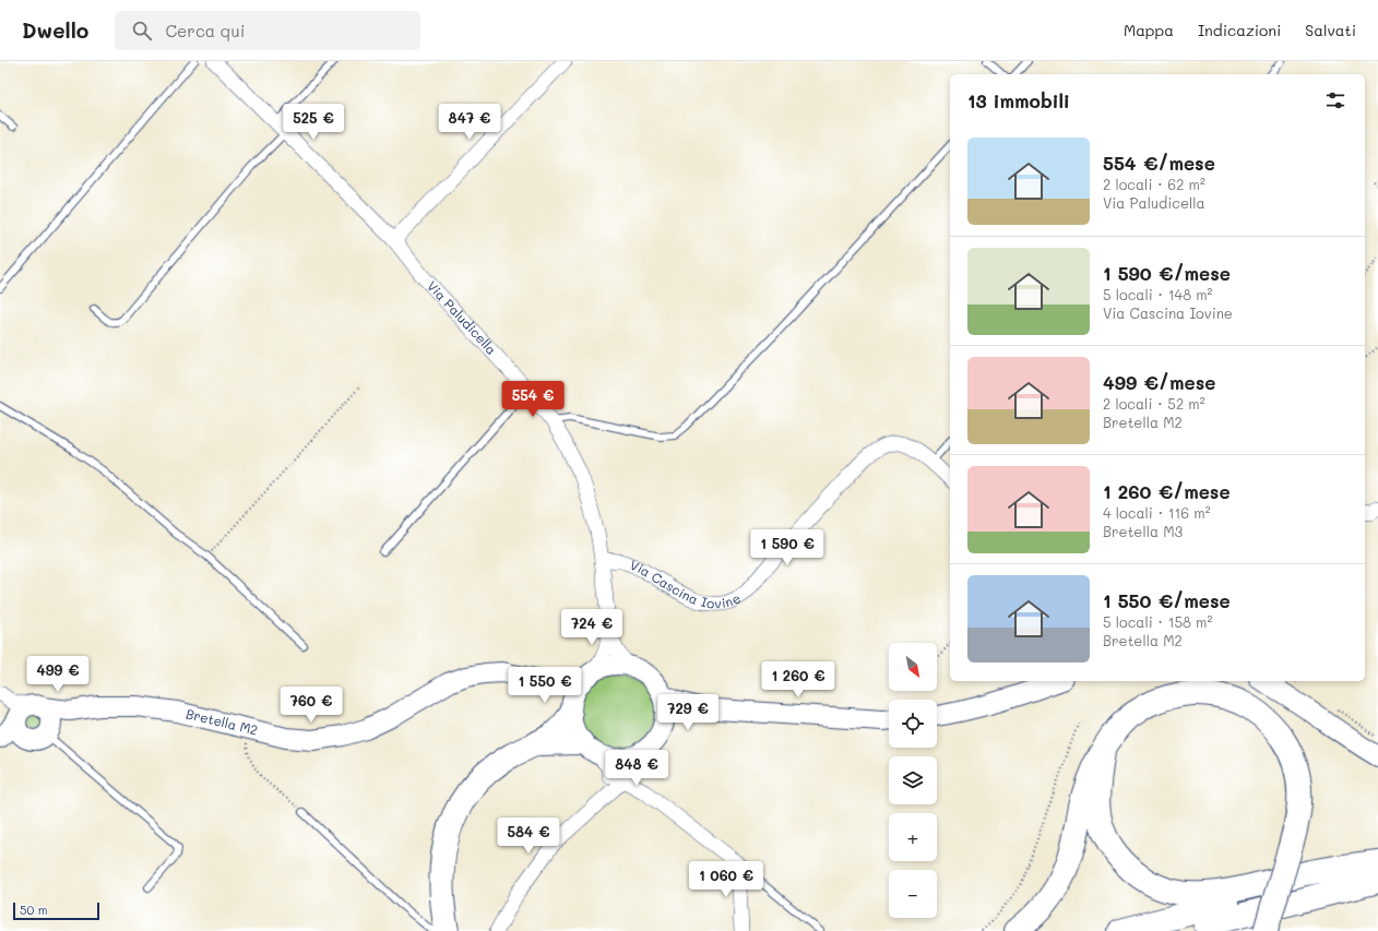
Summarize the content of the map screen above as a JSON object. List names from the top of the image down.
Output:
{
  "streets": {
    "street": ["Via Paludicella", "Via Cascina Iovine", "Bretella M2"]
  },
  "crossings": [
    ["Via Paludicella", "Via Cascina Iovine"],
    ["Via Paludicella", "Bretella M2"]
  ],
  "scale_bar": "50 m",
  "north": "bottom right",
  "page": {
    "header": "Dwello",
    "search": "Cerca qui",
    "nav": ["Mappa", "Indicazioni", "Salvati"],
    "heading": "13 immobili",
    "price": [
      "525 €",
      "847 €",
      "554 €",
      "1 590 €",
      "724 €",
      "499 €",
      "1 260 €",
      "1 550 €",
      "760 €",
      "729 €",
      "848 €",
      "584 €",
      "1 060 €"
    ],
    "list": [
      {
        "name": "554 €/mese",
        "note": "2 locali · 62 m² · Via Paludicella"
      },
      {
        "name": "1 590 €/mese",
        "note": "5 locali · 148 m² · Via Cascina Iovine"
      },
      {
        "name": "499 €/mese",
        "note": "2 locali · 52 m² · Bretella M2"
      },
      {
        "name": "1 260 €/mese",
        "note": "4 locali · 116 m² · Bretella M3"
      },
      {
        "name": "1 550 €/mese",
        "note": "5 locali · 158 m² · Bretella M2"
      }
    ],
    "map_buttons": ["+", "−"],
    "scale": "50 m"
  }
}
